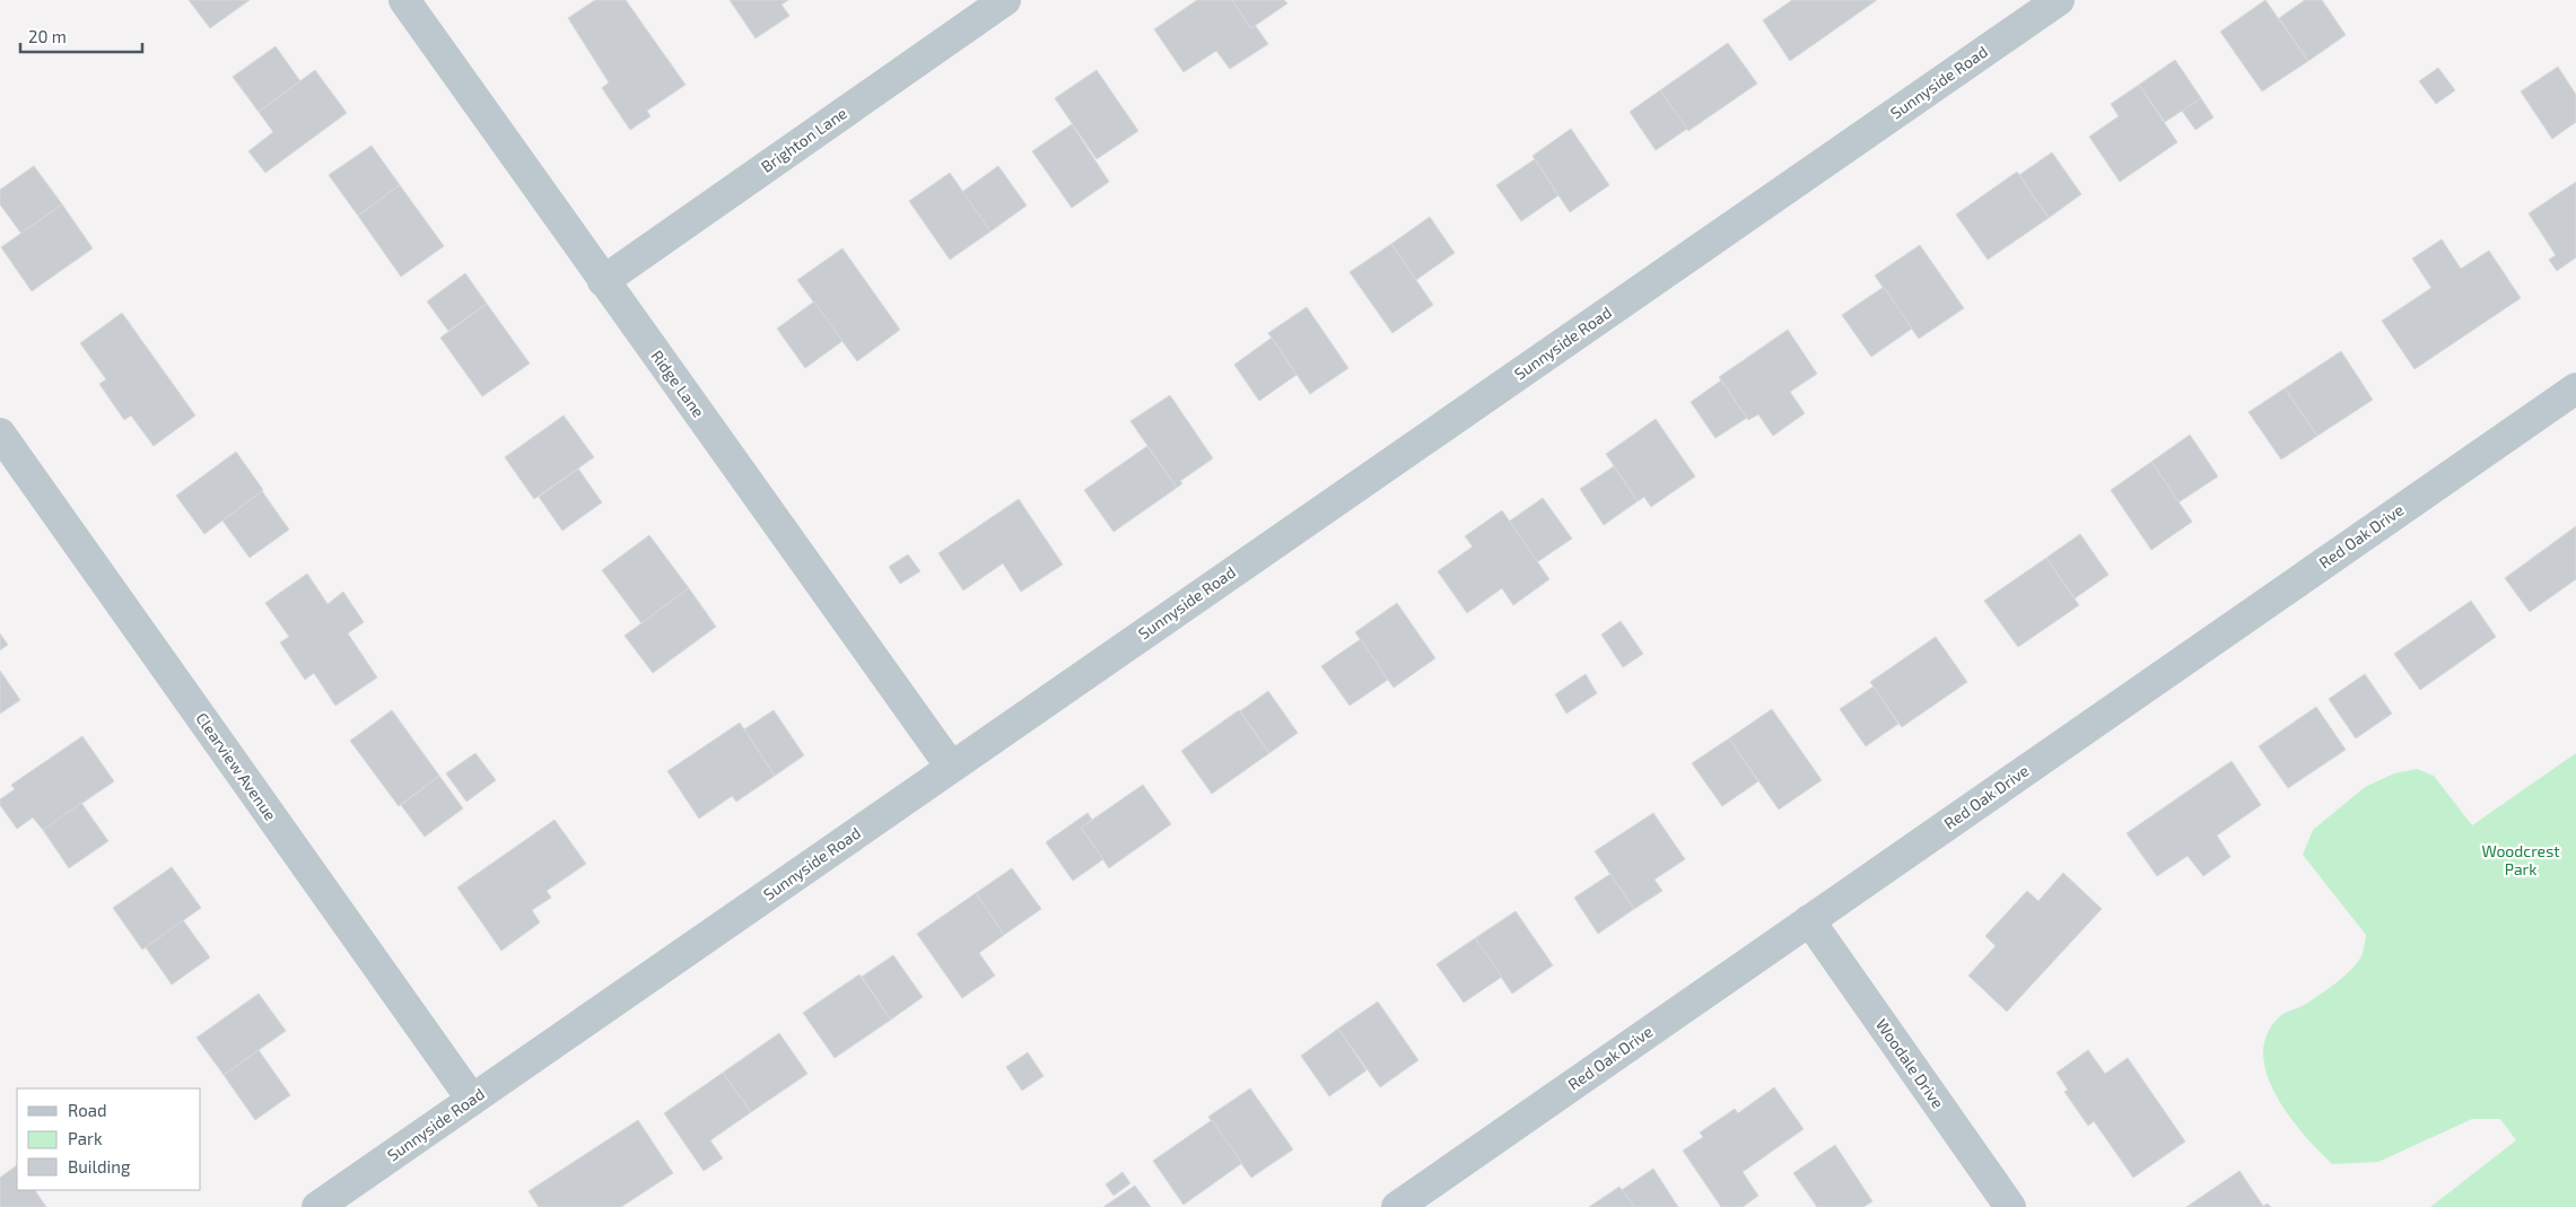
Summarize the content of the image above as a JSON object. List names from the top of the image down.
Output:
{
  "streets": {
    "street": [
      "Sunnyside Road",
      "Brighton Lane",
      "Ridge Lane",
      "Red Oak Drive",
      "Clearview Avenue",
      "Woodale Drive"
    ]
  },
  "crossings": [
    ["Sunnyside Road", "Ridge Lane"],
    ["Sunnyside Road", "Clearview Avenue"],
    ["Brighton Lane", "Ridge Lane"],
    ["Red Oak Drive", "Woodale Drive"]
  ],
  "parks": ["Woodcrest Park"],
  "legend": ["Road", "Park", "Building"],
  "scale_bar": "20 m"
}
